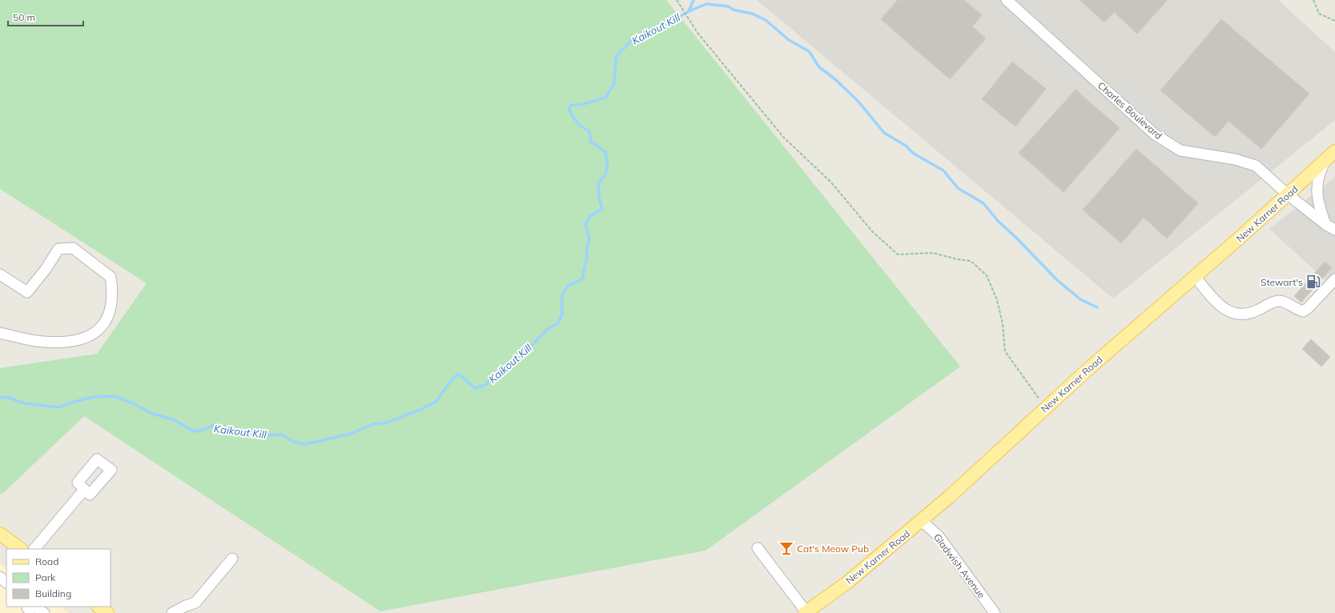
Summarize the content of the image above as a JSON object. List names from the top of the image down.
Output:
{
  "streets": {
    "main road": ["New Karner Road"],
    "street": ["Charles Boulevard", "Gladwish Avenue"]
  },
  "crossings": [
    ["Charles Boulevard", "New Karner Road"],
    ["New Karner Road", "Gladwish Avenue"]
  ],
  "water": ["Kaikout Kill"],
  "places": {
    "fuel station": ["Stewart's"],
    "bar": ["Cat's Meow Pub"]
  },
  "legend": ["Road", "Park", "Building"],
  "scale_bar": "50 m"
}
